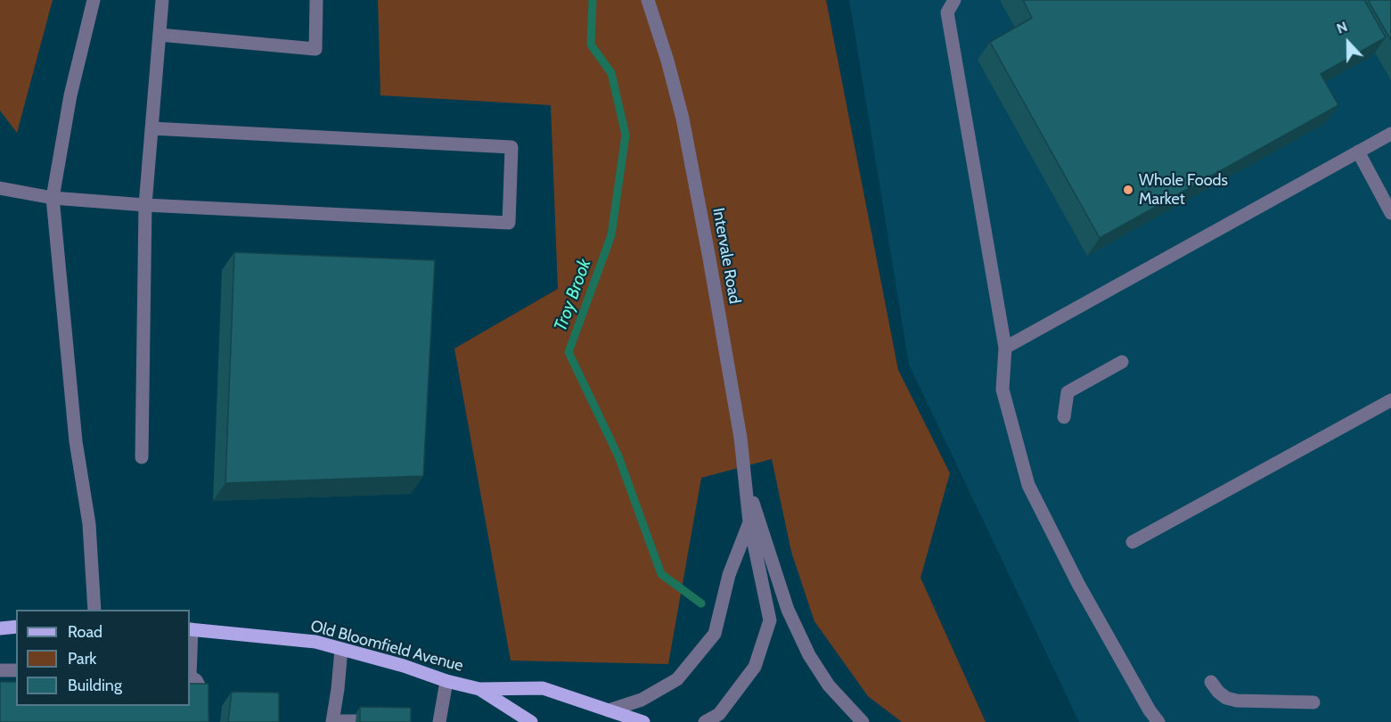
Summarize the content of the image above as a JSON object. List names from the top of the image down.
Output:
{
  "streets": {
    "main road": ["Old Bloomfield Avenue"],
    "street": ["Intervale Road"]
  },
  "crossings": [
    ["Intervale Road", "Old Bloomfield Avenue"]
  ],
  "water": ["Troy Brook"],
  "places": ["Whole Foods Market"],
  "legend": ["Road", "Park", "Building"],
  "north": "top"
}
